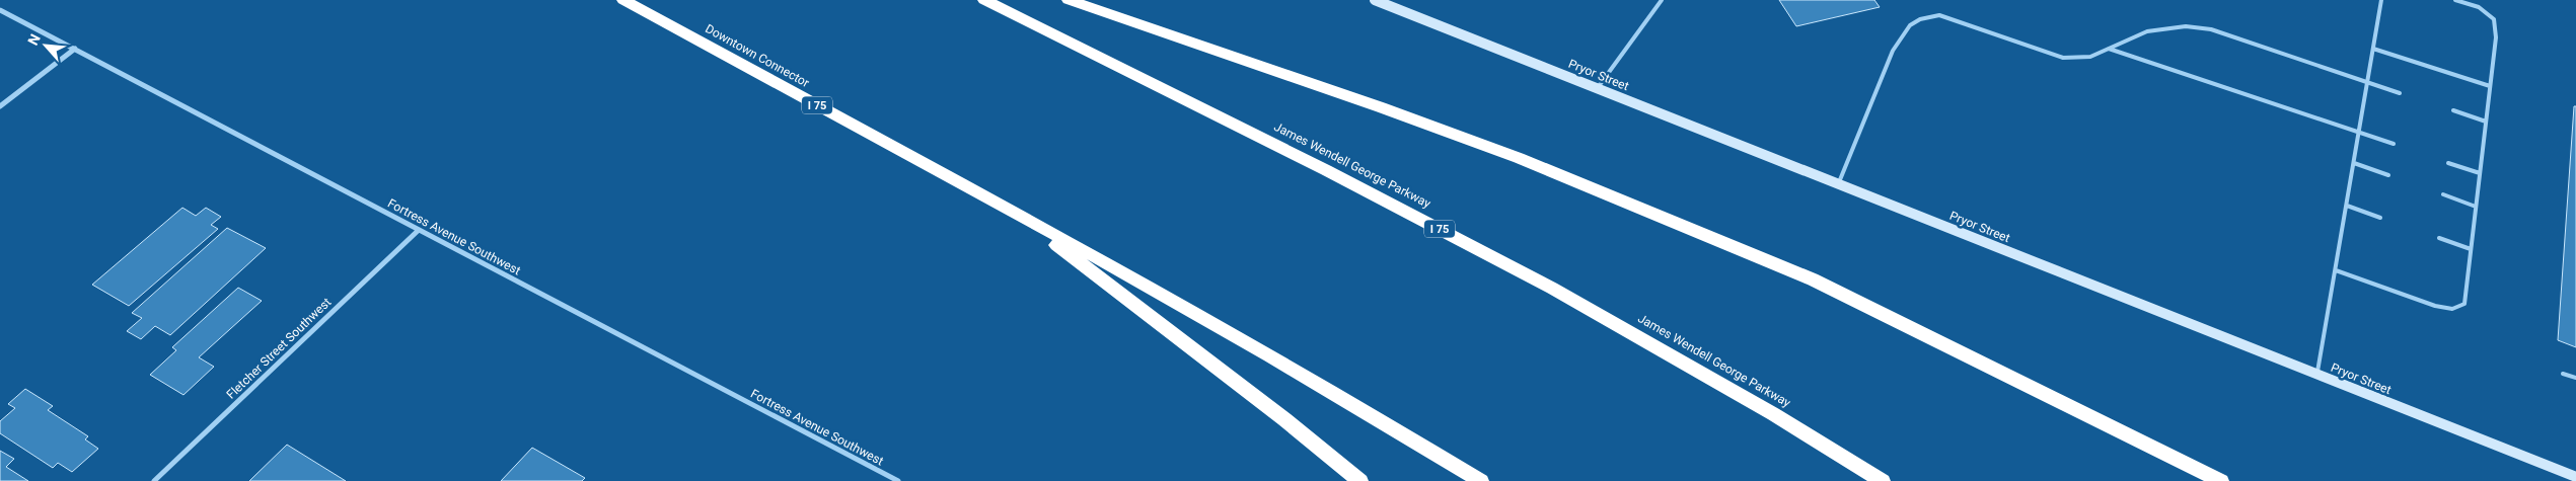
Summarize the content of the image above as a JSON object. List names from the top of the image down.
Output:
{
  "streets": {
    "highway": ["Downtown Connector", "I 75", "James Wendell George Parkway"],
    "main road": ["Pryor Street"],
    "street": ["Fortress Avenue Southwest", "Fletcher Street Southwest"]
  },
  "crossings": [
    ["Downtown Connector", "I 75"],
    ["Fortress Avenue Southwest", "Fletcher Street Southwest"]
  ],
  "north": "top left"
}
